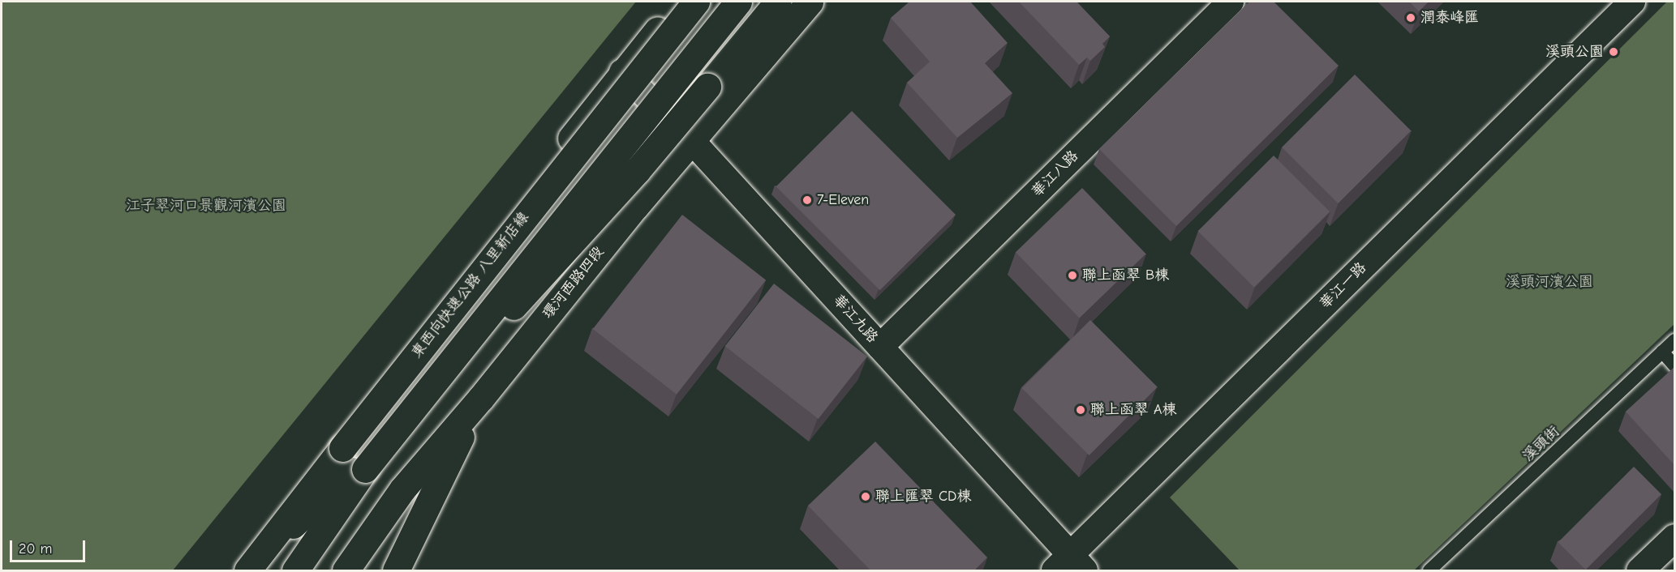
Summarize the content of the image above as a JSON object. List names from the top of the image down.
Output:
{
  "streets": {
    "main road": ["環河西路四段", "東西向快速公路 八里新店線"],
    "street": ["華江八路", "華江一路", "華江九路"],
    "lane": ["溪頭街"]
  },
  "crossings": [
    ["華江八路", "華江九路"],
    ["環河西路四段", "華江九路"],
    ["華江一路", "華江九路"]
  ],
  "parks": ["江子翠河口景觀河濱公園", "溪頭河濱公園"],
  "places": [
    "潤泰峰匯",
    "溪頭公園",
    "7-Eleven",
    "聯上函翠 B棟",
    "聯上函翠 A棟",
    "聯上匯翠 CD棟"
  ],
  "scale_bar": "20 m"
}
